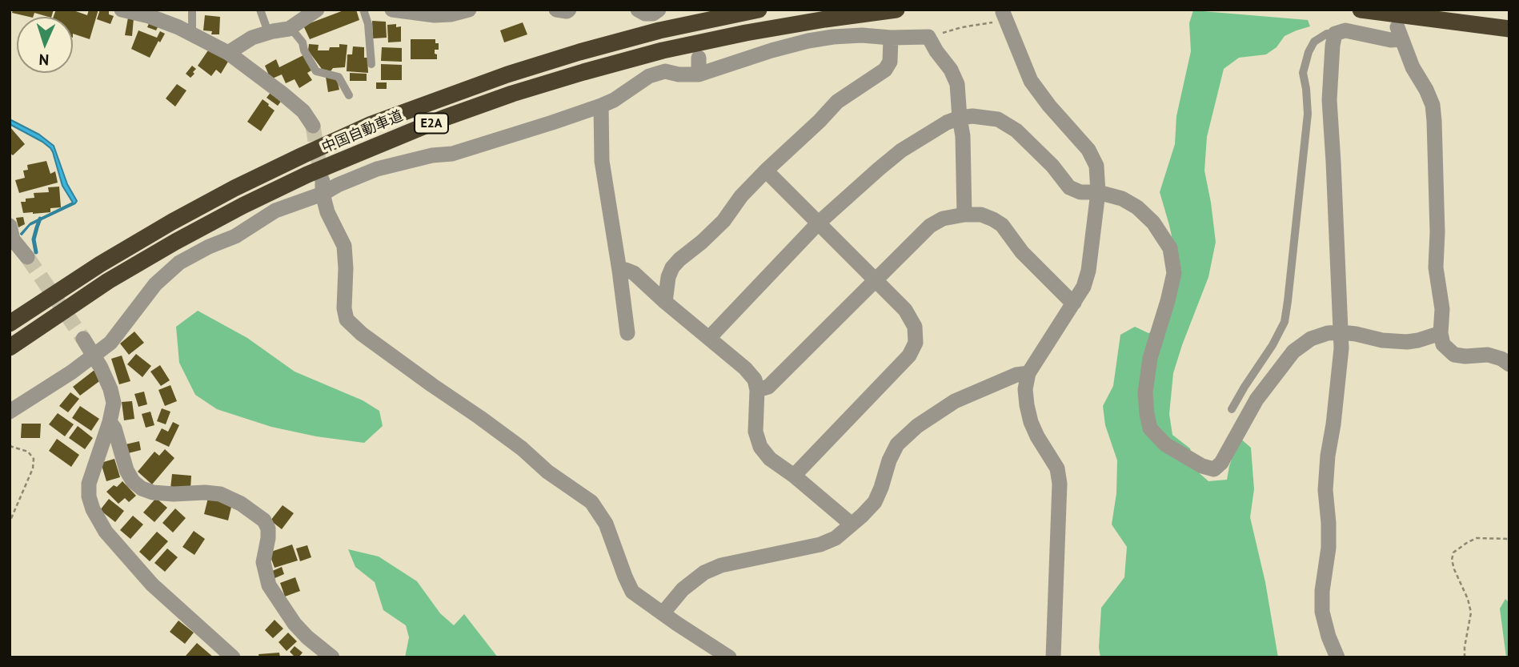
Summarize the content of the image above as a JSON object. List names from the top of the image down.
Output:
{
  "streets": {
    "highway": ["E2A", "中国自動車道"]
  },
  "north": "bottom"
}
